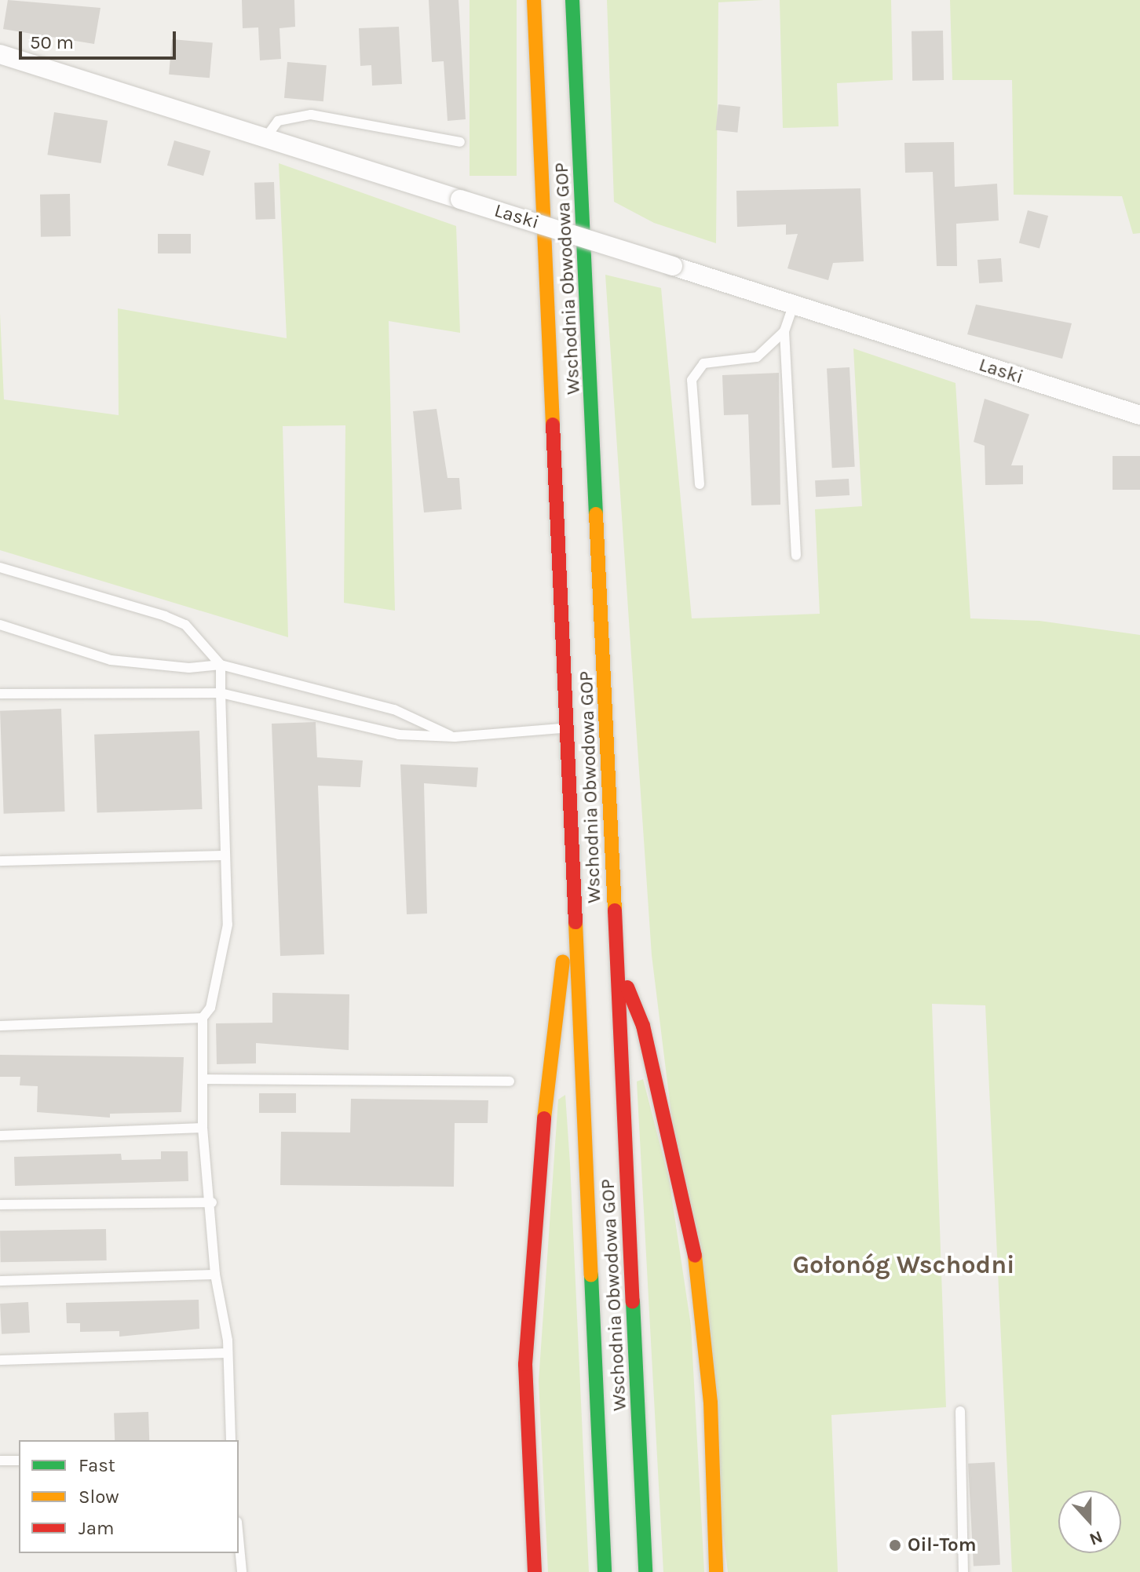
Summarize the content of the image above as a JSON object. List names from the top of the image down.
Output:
{
  "streets": {
    "highway": ["Wschodnia Obwodowa GOP"],
    "street": ["Laski"]
  },
  "districts": ["Gołonóg Wschodni"],
  "places": ["Oil-Tom"],
  "legend": ["Fast", "Slow", "Jam"],
  "scale_bar": "50 m",
  "north": "bottom"
}
